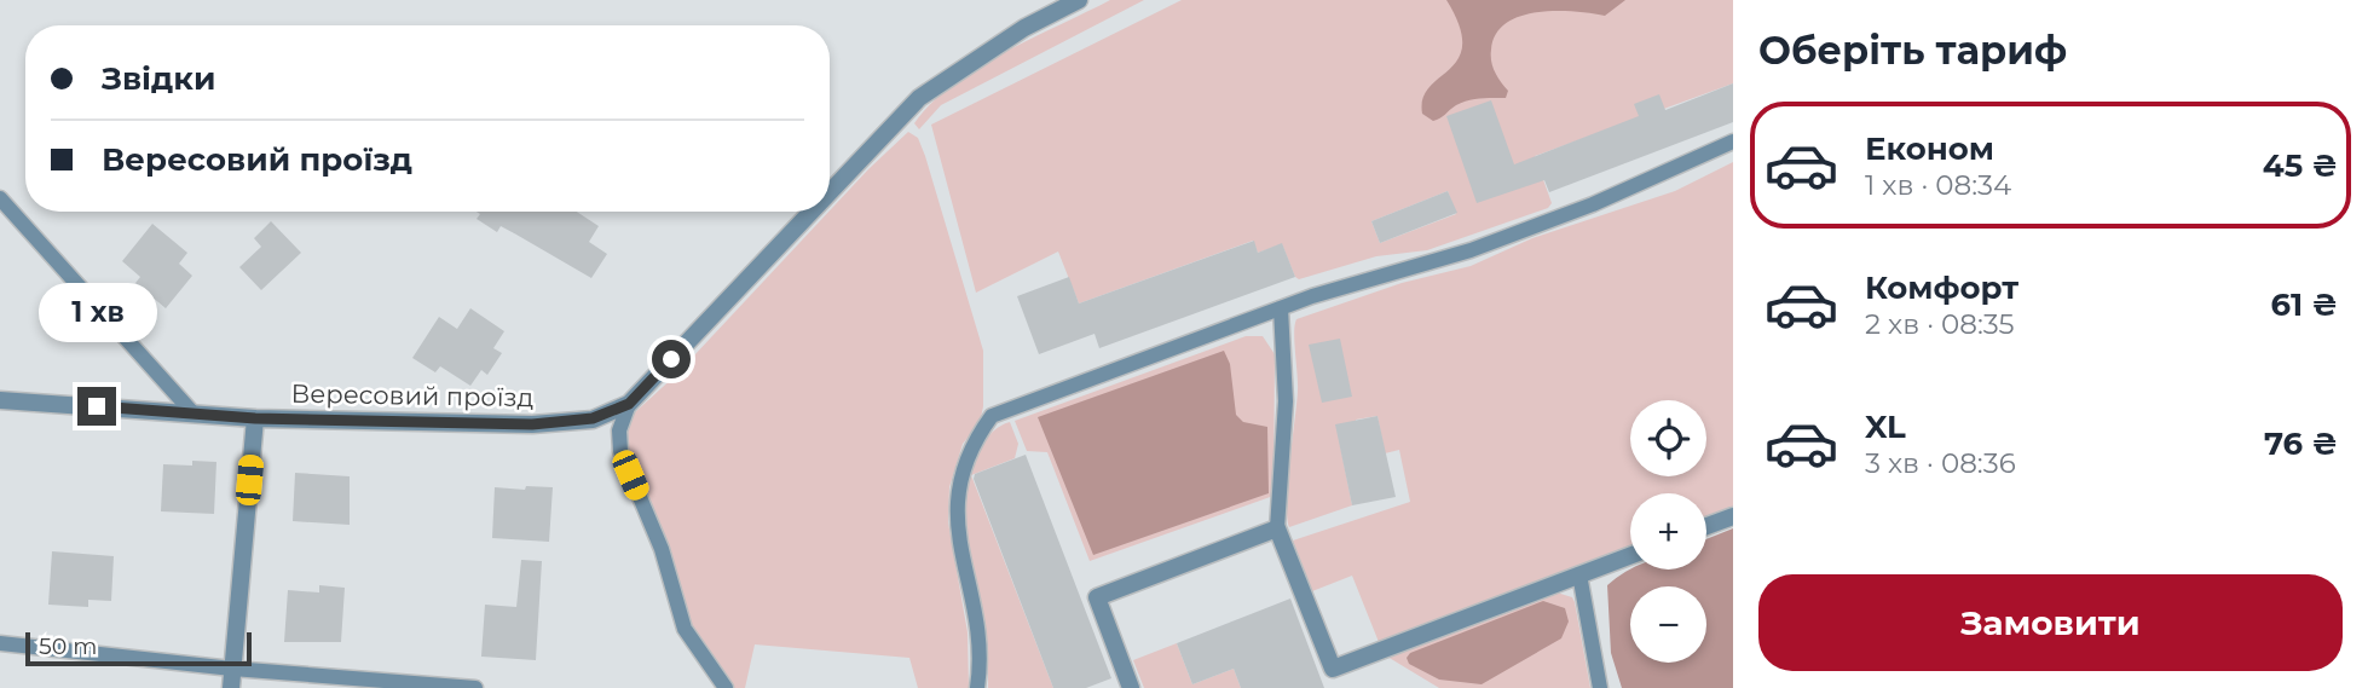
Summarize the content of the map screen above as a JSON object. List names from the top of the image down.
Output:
{
  "streets": {
    "street": ["Вересовий проїзд"]
  },
  "scale_bar": "50 m",
  "page": {
    "heading": "Оберіть тариф",
    "banner": ["Звідки", "Вересовий проїзд"],
    "list": [
      {
        "name": "Економ",
        "note": "1 хв · 08:34",
        "value": "45 ₴"
      },
      {
        "name": "Комфорт",
        "note": "2 хв · 08:35",
        "value": "61 ₴"
      },
      {
        "name": "XL",
        "note": "3 хв · 08:36",
        "value": "76 ₴"
      }
    ],
    "bubble": "1 хв",
    "map_buttons": ["+", "−"],
    "buttons": "Замовити",
    "scale": "50 m"
  }
}
